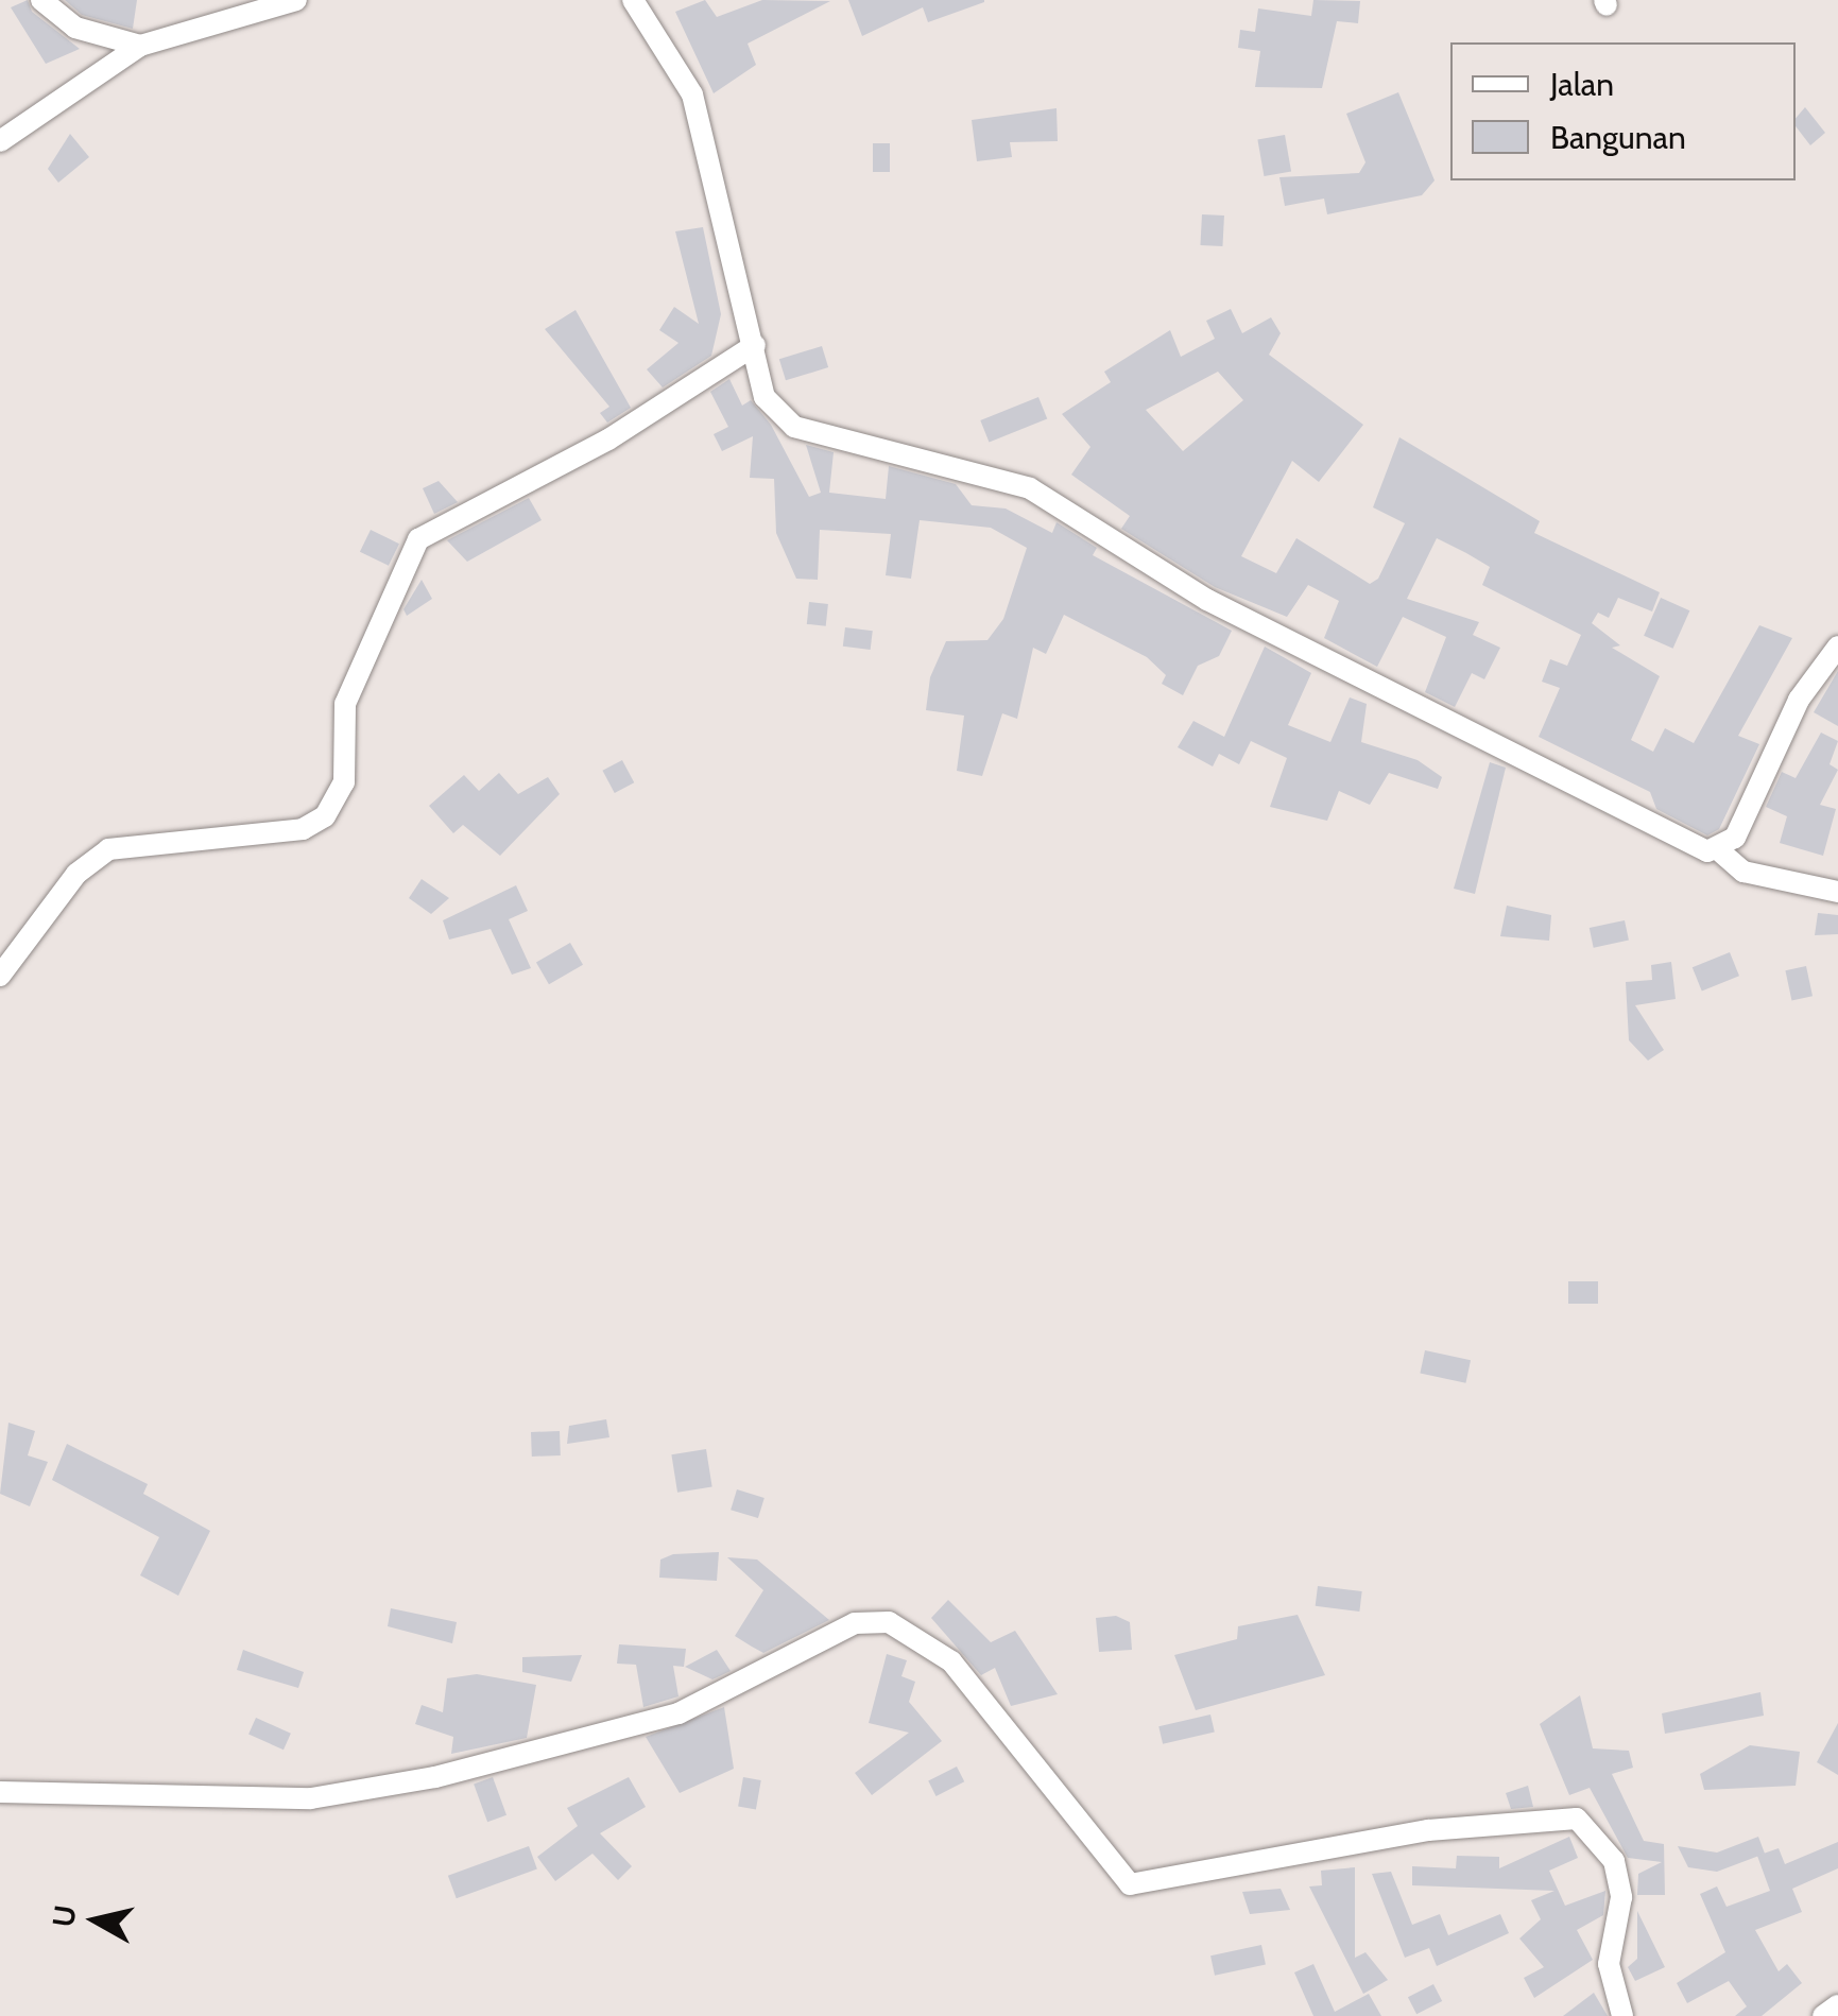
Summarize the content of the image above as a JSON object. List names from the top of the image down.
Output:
{
  "legend": ["Jalan", "Bangunan"],
  "north": "left"
}
